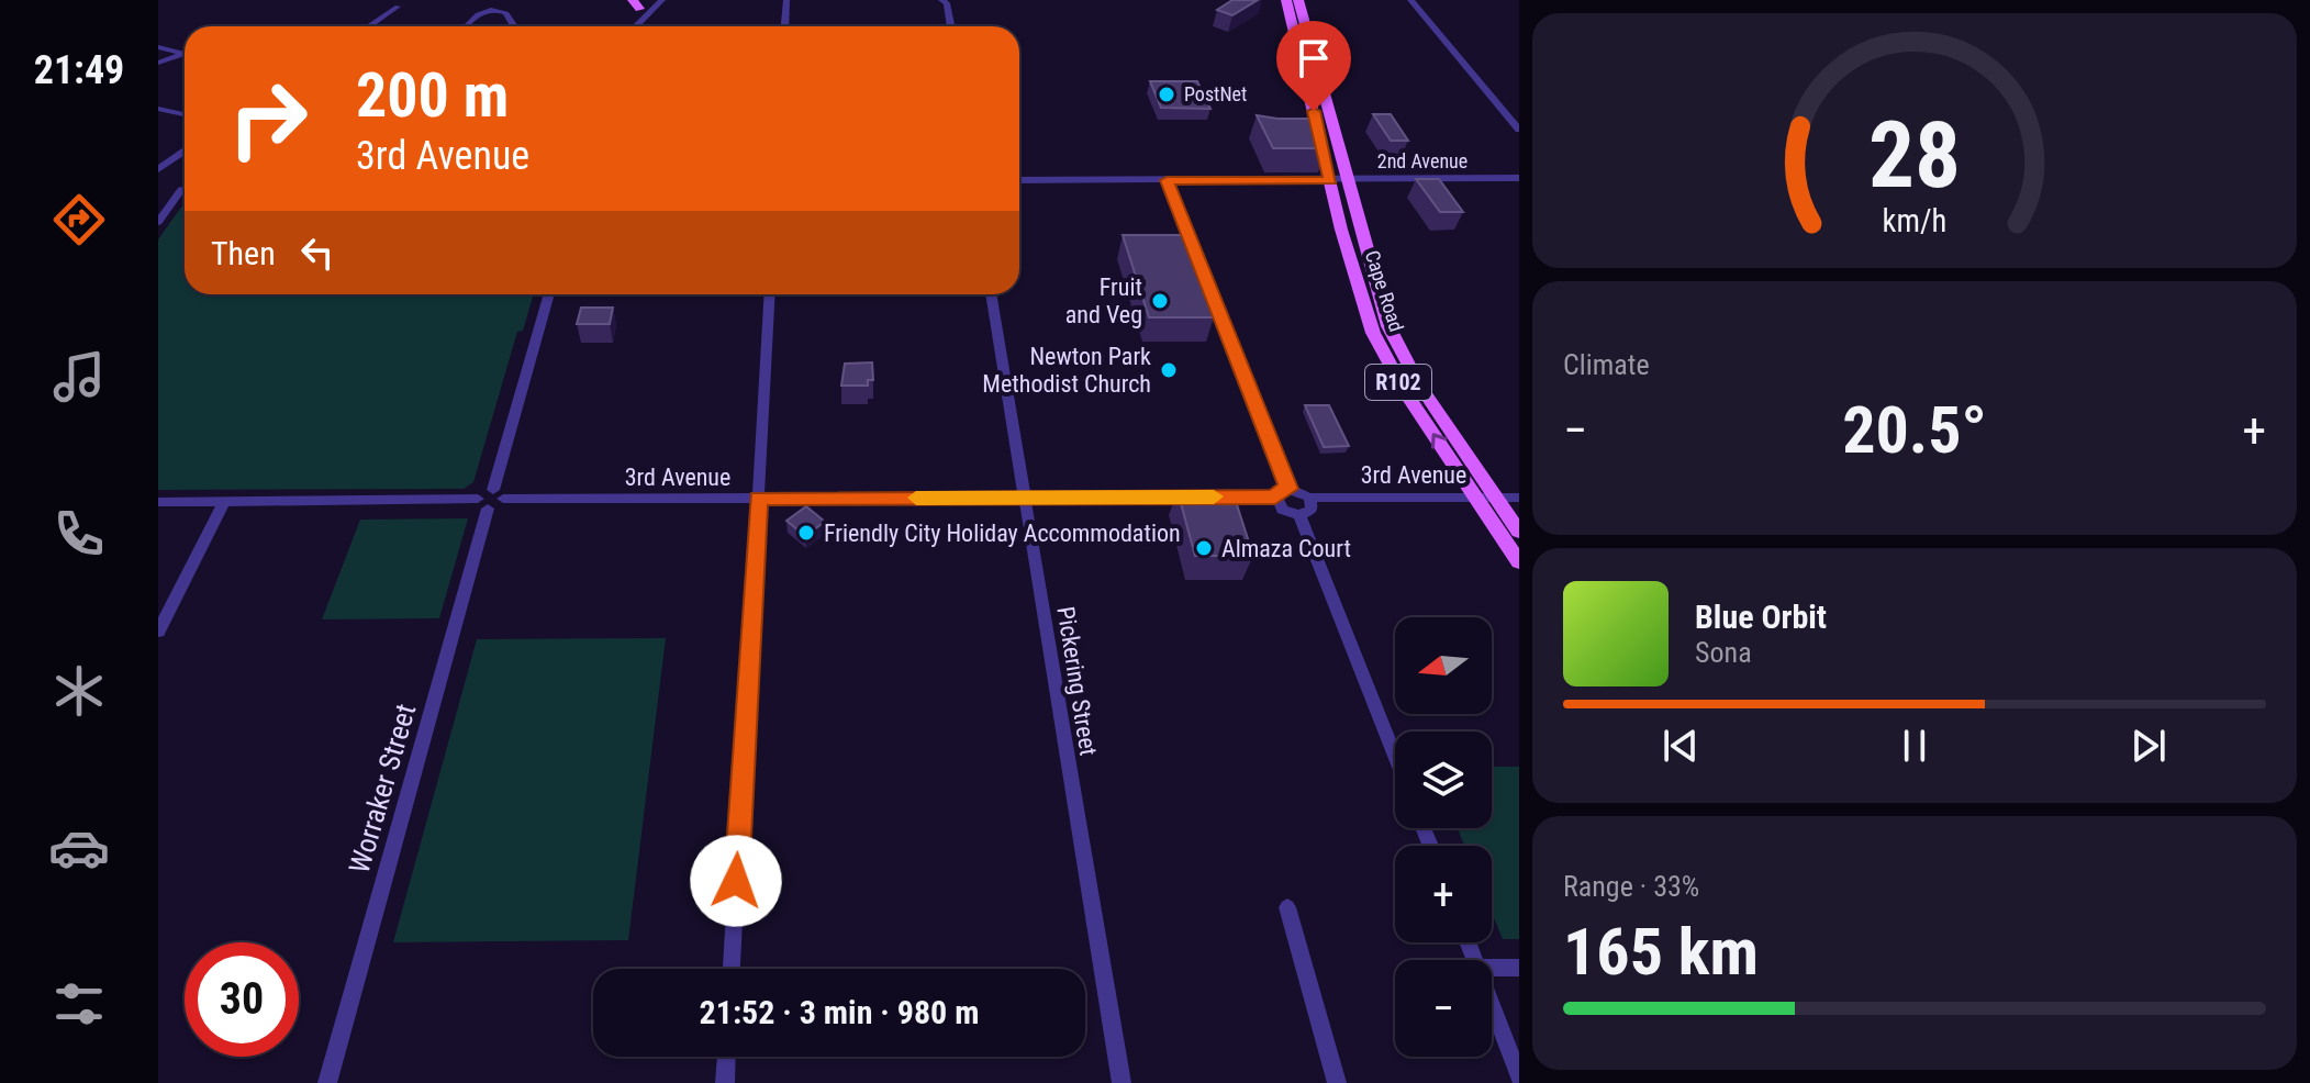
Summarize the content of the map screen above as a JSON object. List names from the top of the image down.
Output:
{
  "streets": {
    "main road": ["Cape Road", "R102"],
    "street": [
      "2nd Avenue",
      "3rd Avenue",
      "Pickering Street",
      "Worraker Street"
    ]
  },
  "crossings": [
    ["2nd Avenue", "Cape Road"],
    ["Cape Road", "3rd Avenue"],
    ["3rd Avenue", "Pickering Street"]
  ],
  "places": [
    "PostNet",
    "Fruit and Veg",
    "Newton Park Methodist Church",
    "Friendly City Holiday Accommodation",
    "Almaza Court"
  ],
  "north": "left",
  "page": {
    "tabs": "21:49",
    "turn": ["200 m", "3rd Avenue"],
    "then": "Then",
    "tile": [
      "Climate",
      ["Range · 33%", "165 km"]
    ],
    "heat": ["−", "20.5°", "+"],
    "song": ["Blue Orbit", "Sona"],
    "map_buttons": ["+", "−"],
    "limit": "30",
    "trip": "21:52 · 3 min · 980 m",
    "gauge": ["28", "km/h"]
  }
}
